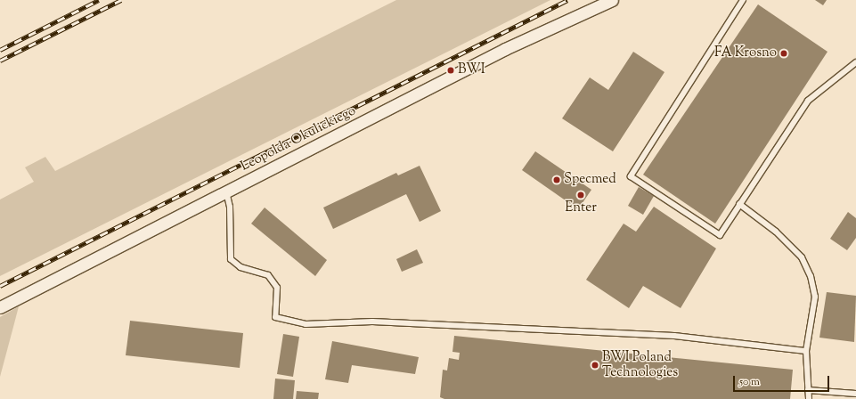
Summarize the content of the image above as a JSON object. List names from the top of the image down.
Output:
{
  "streets": {
    "street": ["Leopolda Okulickiego"]
  },
  "places": [
    "FA Krosno",
    "BWI",
    "Specmed",
    "Enter",
    "BWI Poland Technologies"
  ],
  "scale_bar": "50 m"
}
